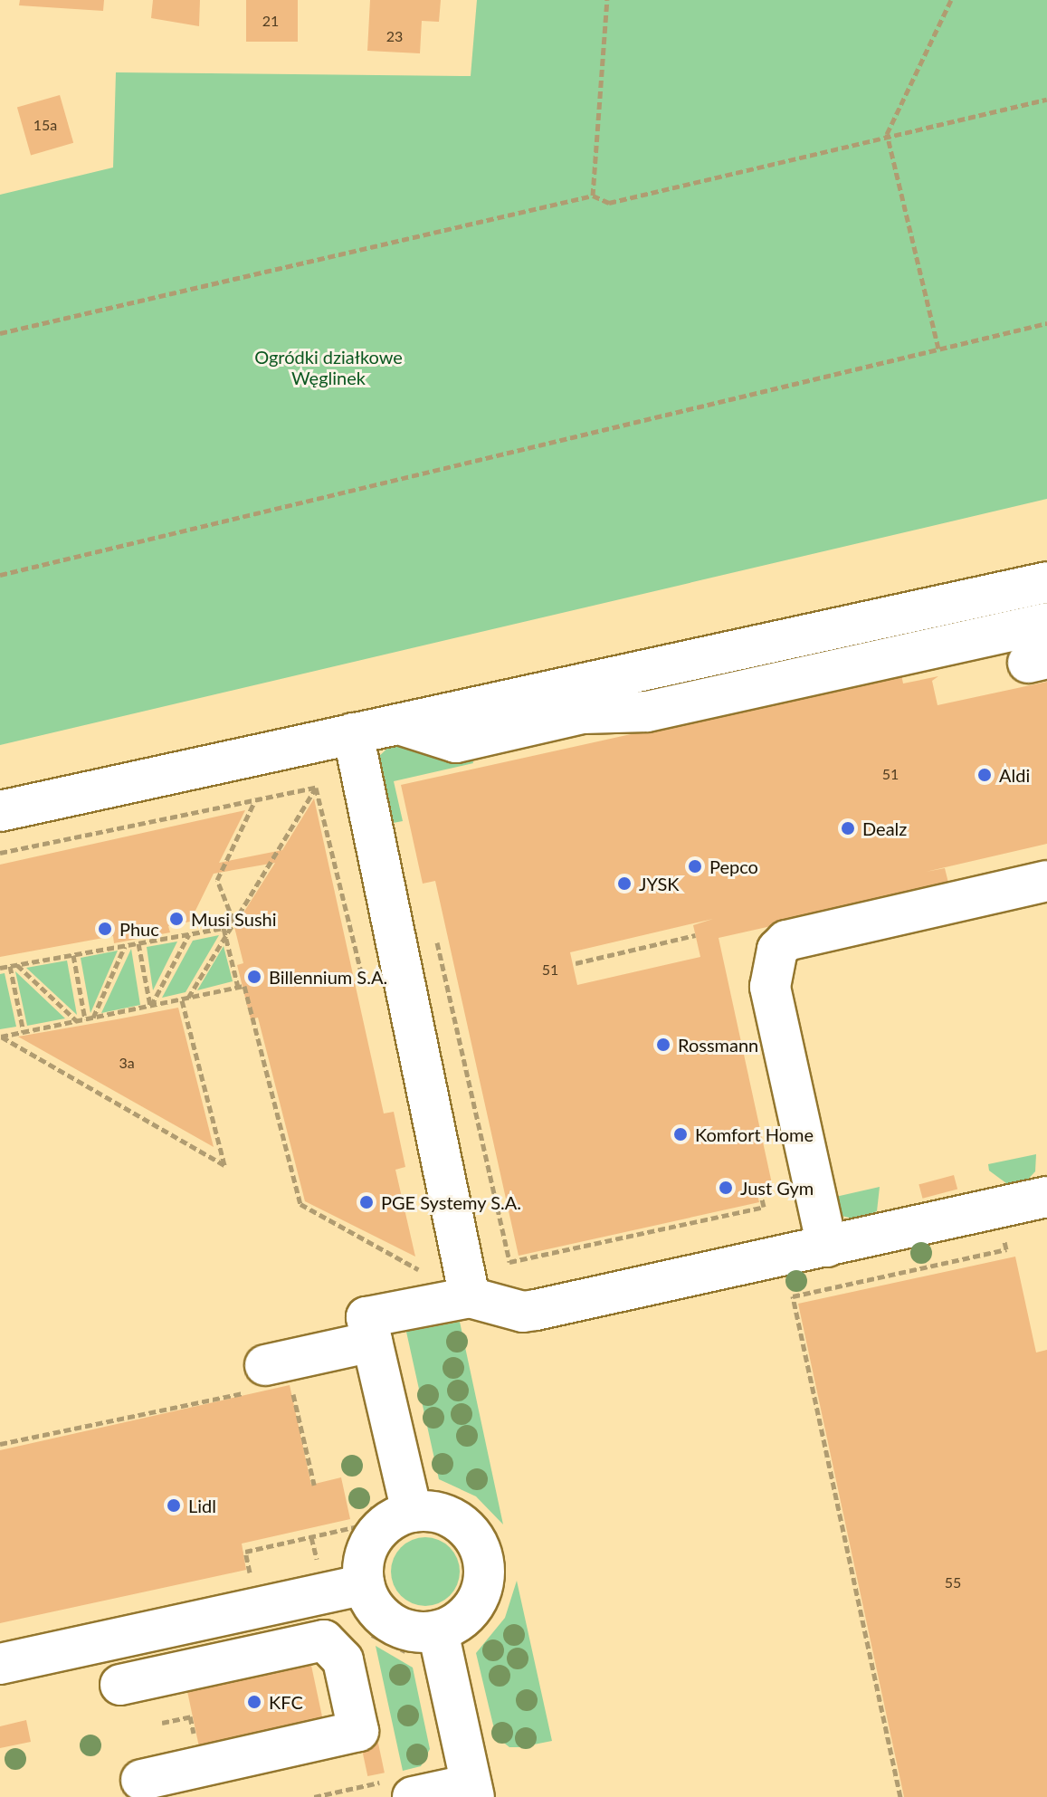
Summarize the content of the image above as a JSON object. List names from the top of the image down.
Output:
{
  "parks": ["Ogródki działkowe Węglinek"],
  "places": [
    "Aldi",
    "Dealz",
    "Pepco",
    "JYSK",
    "Musi Sushi",
    "Phuc",
    "Billennium S.A.",
    "Rossmann",
    "Komfort Home",
    "Just Gym",
    "PGE Systemy S.A.",
    "Lidl",
    "KFC"
  ],
  "house_numbers": [
    "21",
    "23",
    "15a",
    "51",
    "51",
    "3a",
    "55"
  ]
}
